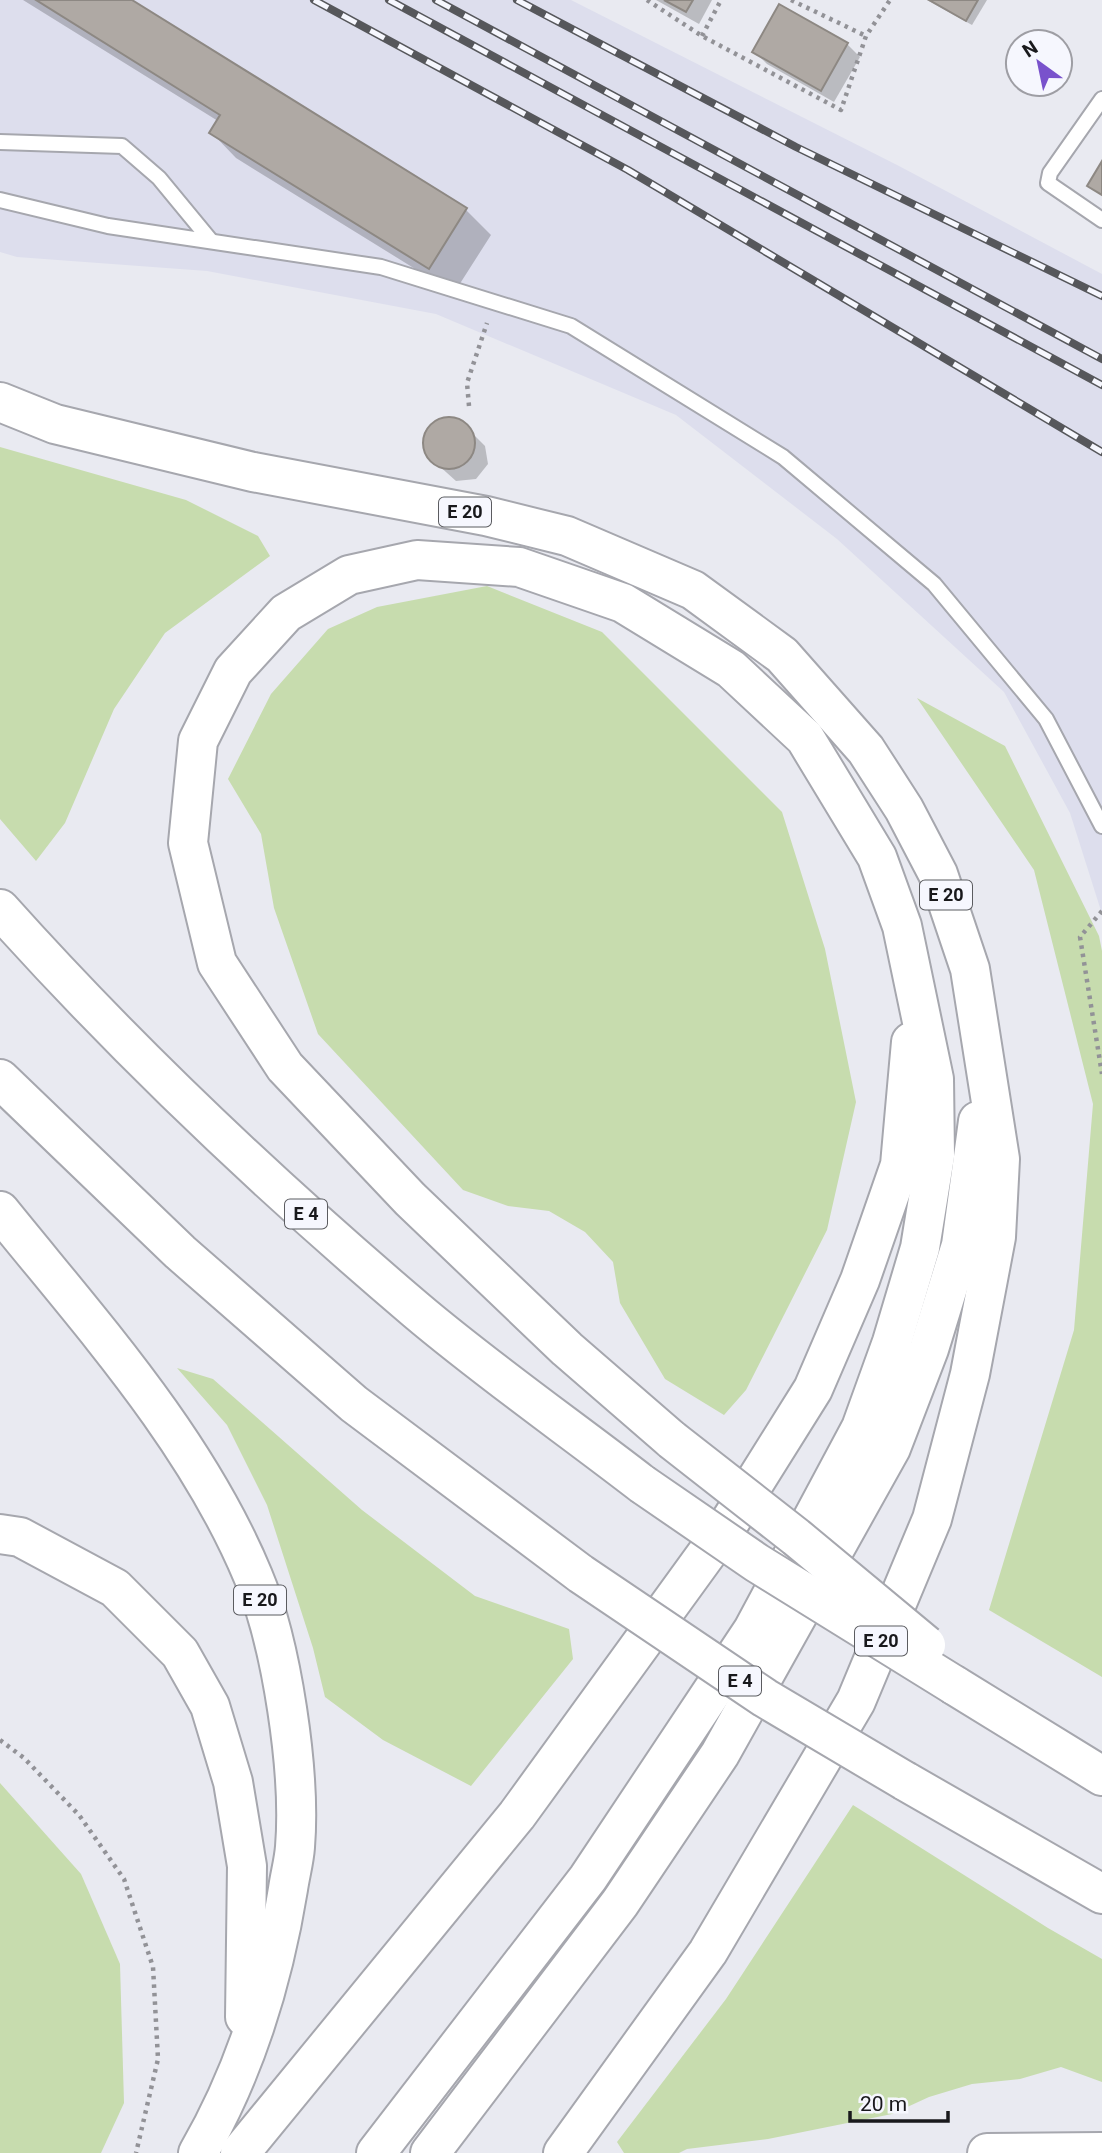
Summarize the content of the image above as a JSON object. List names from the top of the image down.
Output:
{
  "streets": {
    "highway": ["E 20", "E 4"]
  },
  "scale_bar": "20 m",
  "north": "top left"
}
